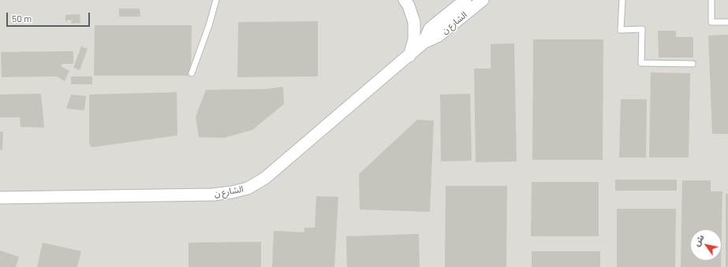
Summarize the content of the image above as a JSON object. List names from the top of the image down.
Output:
{
  "streets": {
    "street": ["الشارع ن"]
  },
  "scale_bar": "50 m",
  "north": "top left"
}
